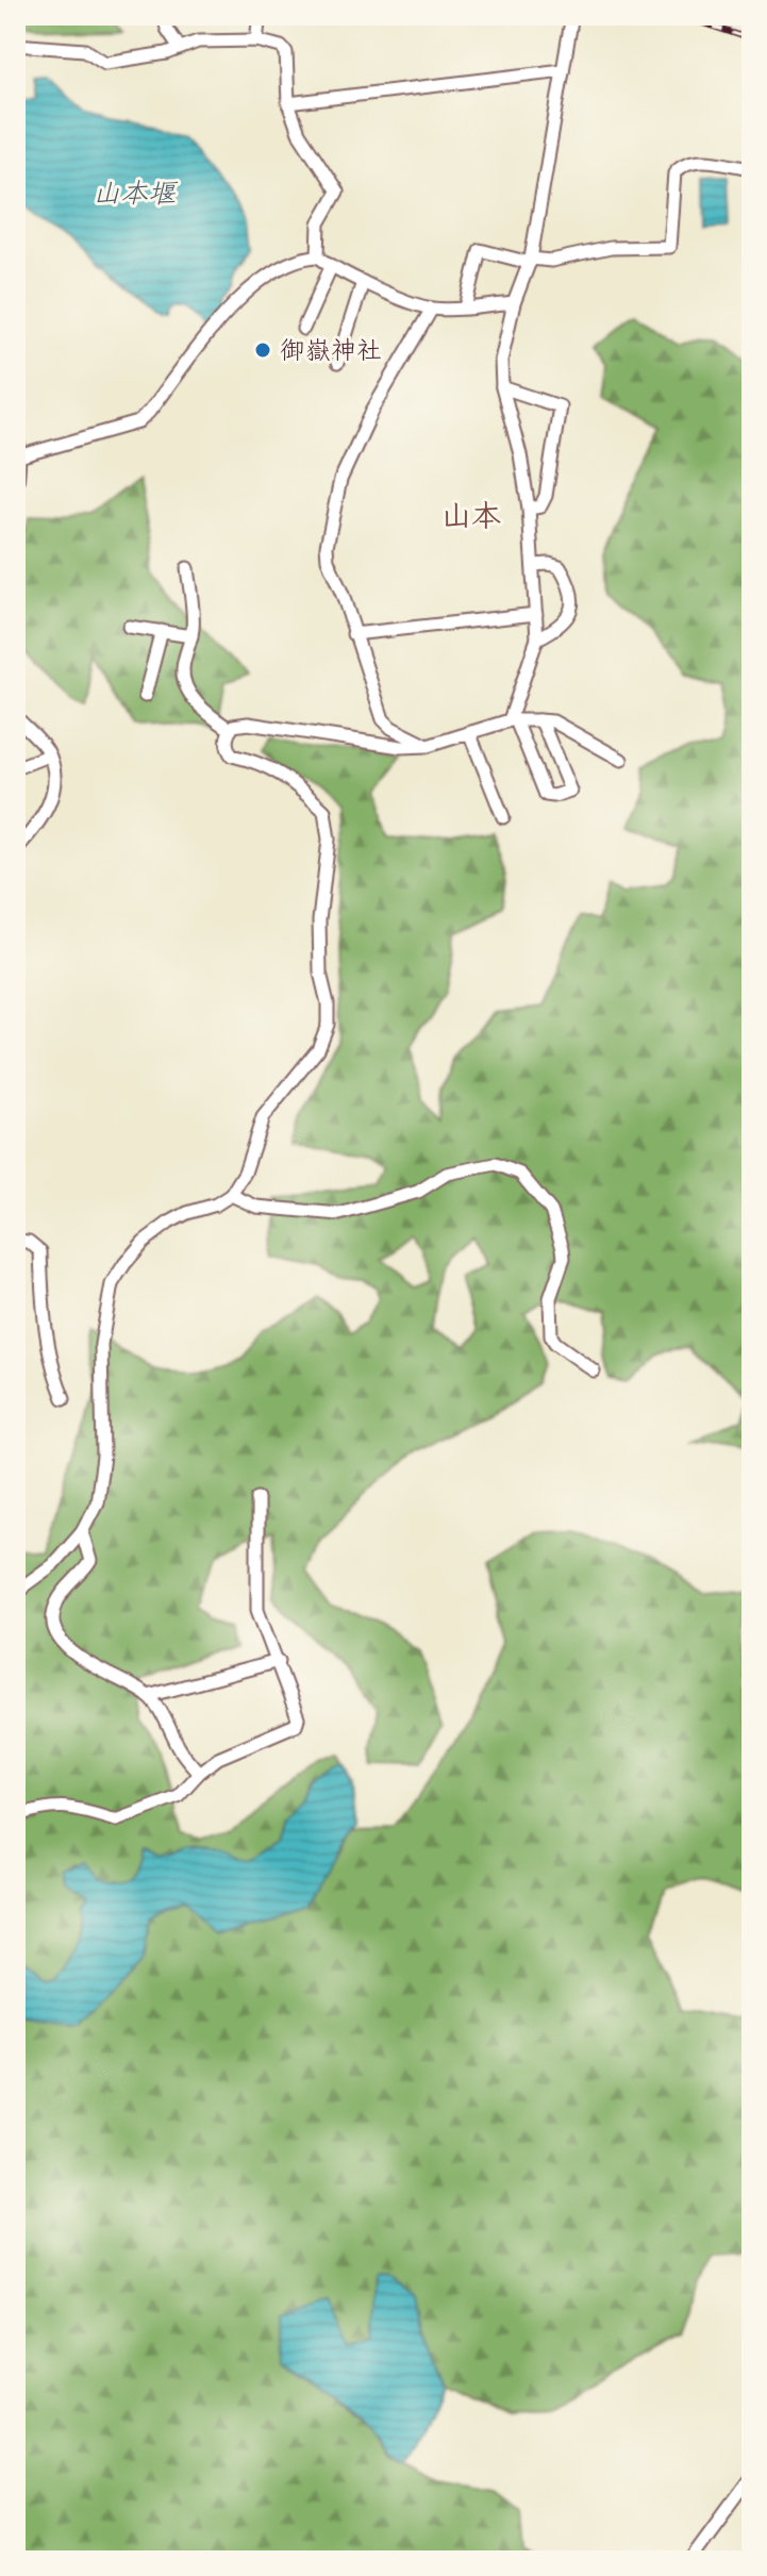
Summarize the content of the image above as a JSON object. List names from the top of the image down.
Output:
{
  "districts": ["山本"],
  "water": ["山本堰"],
  "places": ["御嶽神社"]
}
